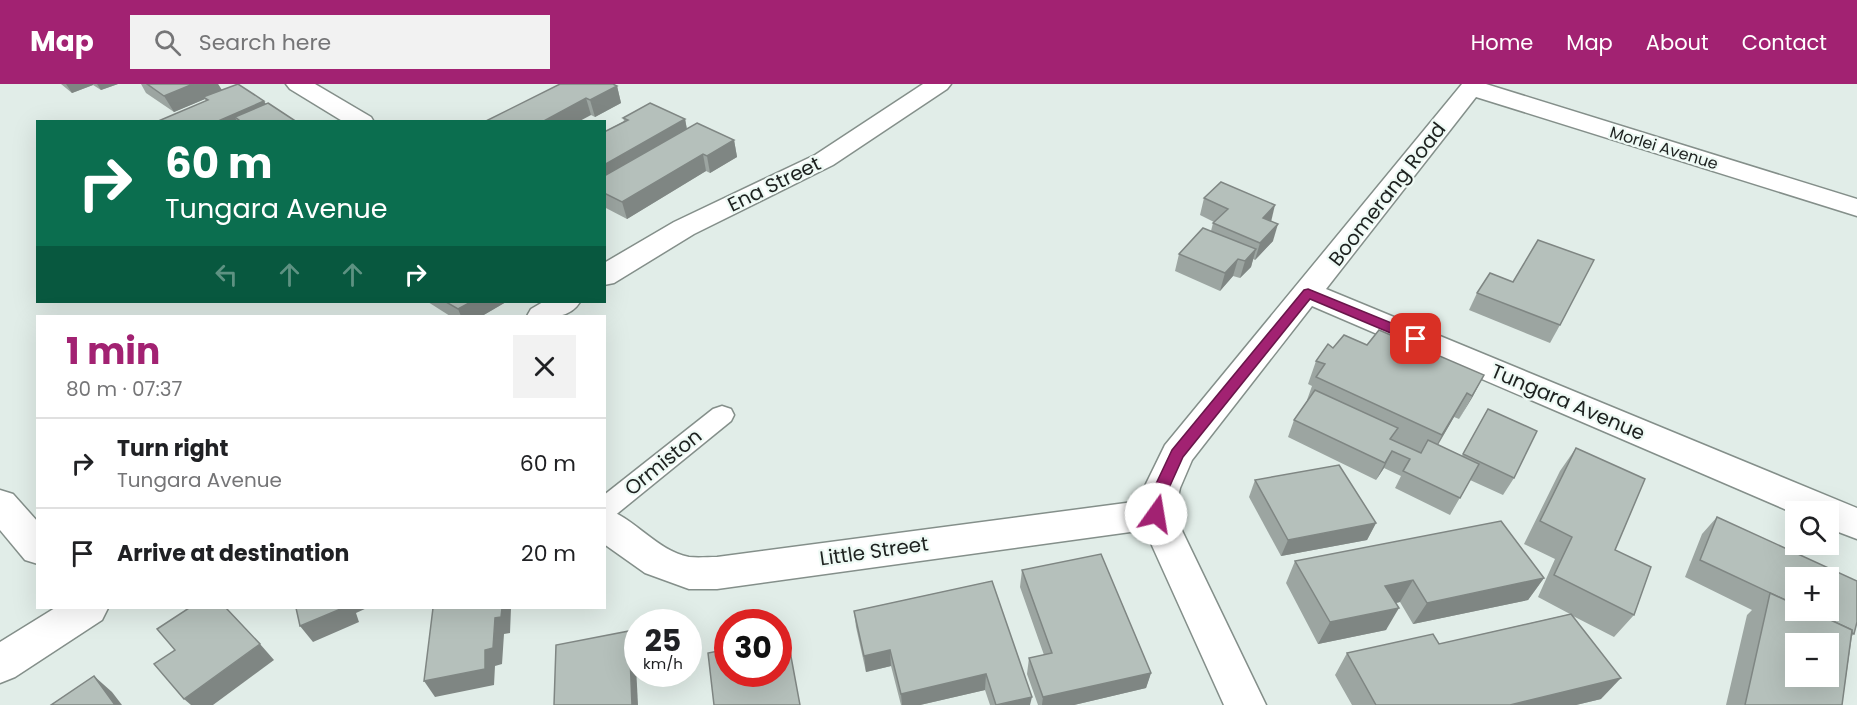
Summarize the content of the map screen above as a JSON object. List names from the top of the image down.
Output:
{
  "streets": {
    "street": [
      "Morlei Avenue",
      "Ena Street",
      "Boomerang Road",
      "Tungara Avenue",
      "Little Street"
    ],
    "lane": ["Ormiston"]
  },
  "crossings": [
    ["Morlei Avenue", "Boomerang Road"],
    ["Boomerang Road", "Tungara Avenue"],
    ["Boomerang Road", "Little Street"]
  ],
  "page": {
    "header": "Map",
    "search": "Search here",
    "nav": [
      "Home",
      "Map",
      "About",
      "Contact"
    ],
    "turn": ["60 m", "Tungara Avenue"],
    "heading": ["1 min", "80 m · 07:37"],
    "list": [
      {
        "name": "Turn right",
        "note": "Tungara Avenue",
        "value": "60 m"
      },
      {
        "name": "Arrive at destination",
        "value": "20 m"
      }
    ],
    "map_buttons": ["+", "−"],
    "speed": "25 km/h",
    "limit": "30"
  }
}
